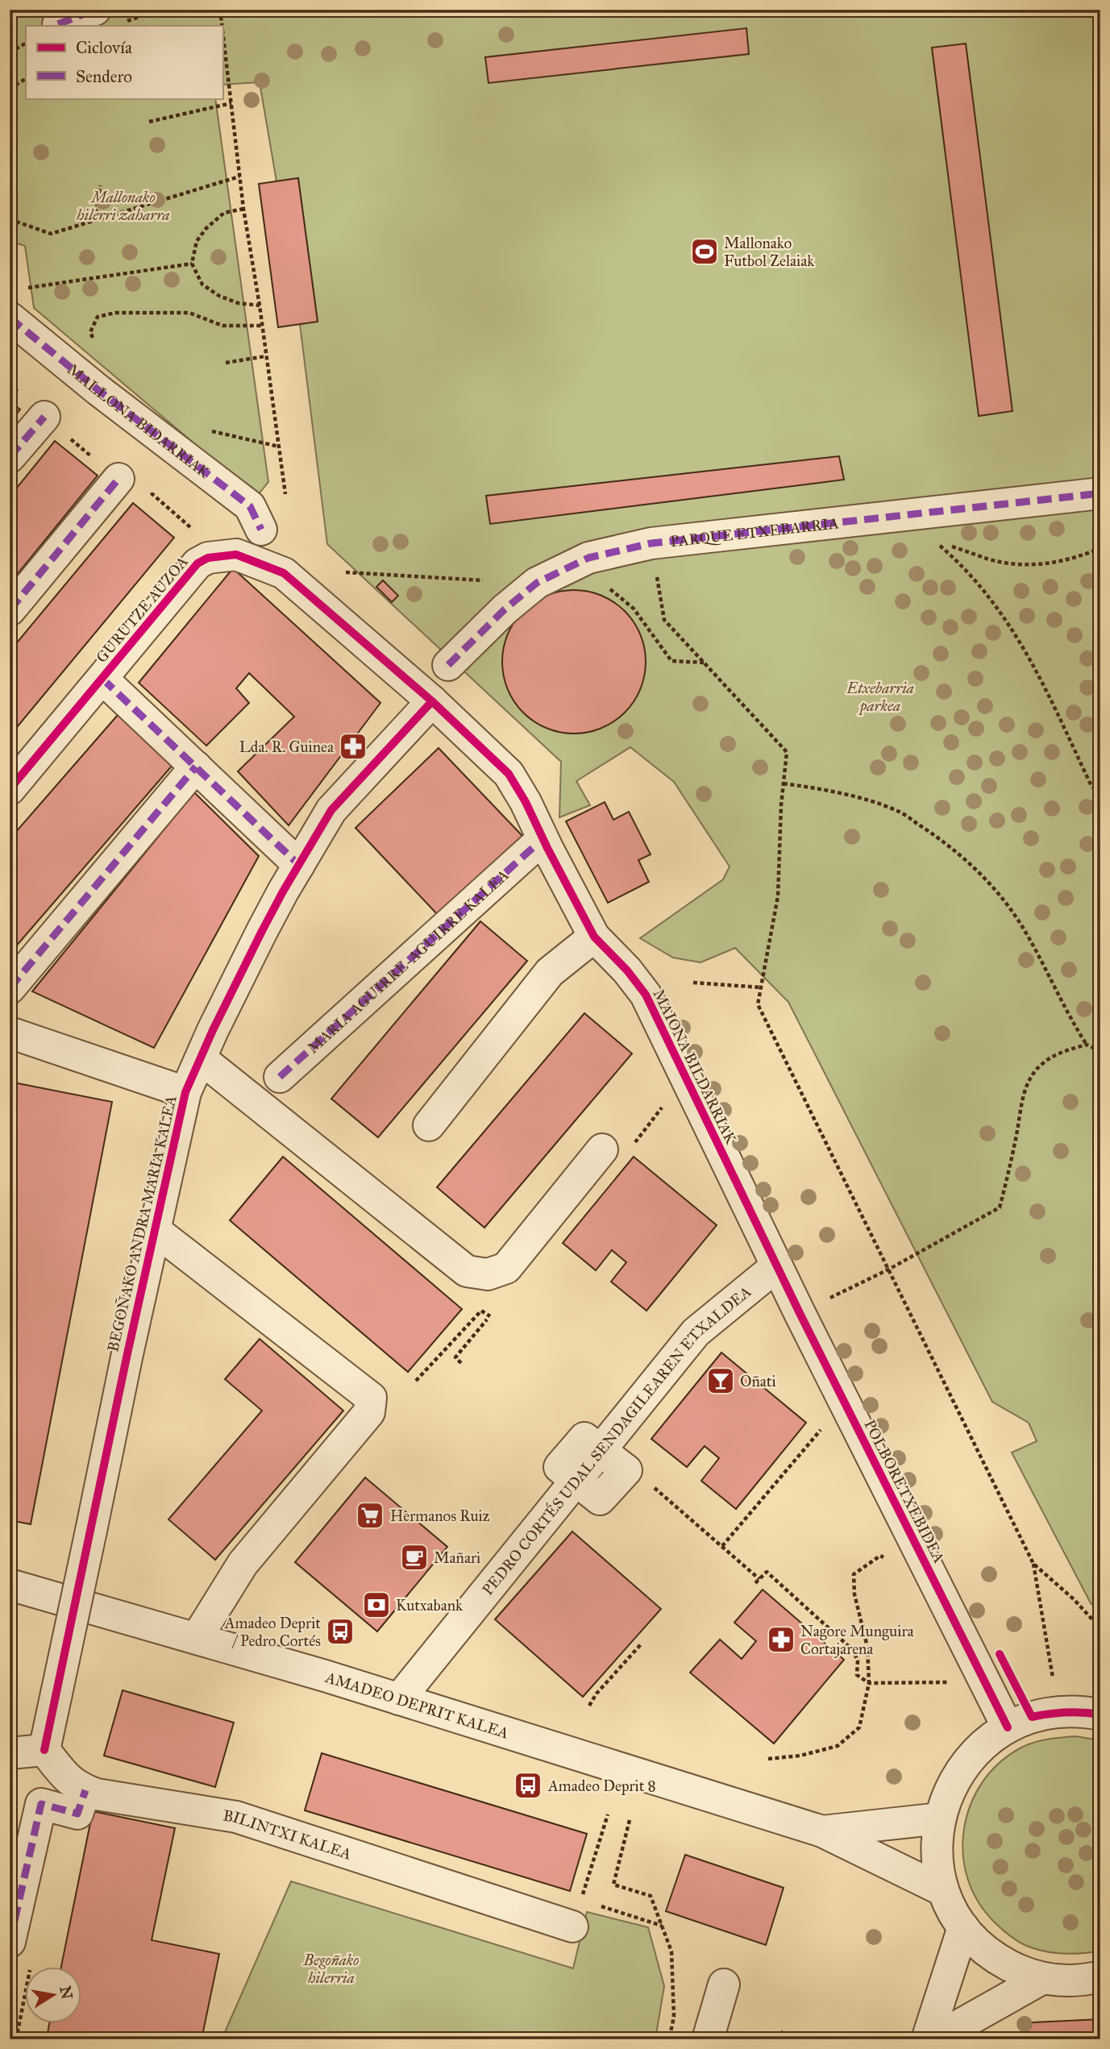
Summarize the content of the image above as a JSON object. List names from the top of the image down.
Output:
{
  "streets": {
    "street": [
      "MALLONA BIDARRIAK",
      "PARQUE ETXEBARRIA",
      "GURUTZE AUZOA",
      "MARIA AGUIRRE-AGUIRRE KALEA",
      "MAIONA BILDARRIAK",
      "BEGOÑAKO ANDRA MARIA KALEA",
      "PEDRO CORTÉS UDAL SENDAGILEAREN ETXALDEA",
      "POLBORETXEBIDEA",
      "AMADEO DEPRIT KALEA",
      "BILINTXI KALEA"
    ]
  },
  "crossings": [
    ["GURUTZE AUZOA", "MAIONA BILDARRIAK"],
    ["GURUTZE AUZOA", "BEGOÑAKO ANDRA MARIA KALEA"],
    ["MAIONA BILDARRIAK", "BEGOÑAKO ANDRA MARIA KALEA"],
    ["MAIONA BILDARRIAK", "PEDRO CORTÉS UDAL SENDAGILEAREN ETXALDEA"],
    ["MAIONA BILDARRIAK", "POLBORETXEBIDEA"],
    ["BEGOÑAKO ANDRA MARIA KALEA", "BILINTXI KALEA"],
    ["PEDRO CORTÉS UDAL SENDAGILEAREN ETXALDEA", "POLBORETXEBIDEA"],
    ["PEDRO CORTÉS UDAL SENDAGILEAREN ETXALDEA", "AMADEO DEPRIT KALEA"]
  ],
  "parks": ["Mallonako hilerri zaharra", "Etxebarria parkea", "Begoñako hilerria"],
  "places": {
    "sports": ["Mallonako Futbol Zelaiak"],
    "pharmacy": ["Lda. R. Guinea", "Nagore Munguira Cortajarena"],
    "bar": ["Oñati"],
    "supermarket": ["Hermanos Ruiz"],
    "cafe": ["Mañari"],
    "bank": ["Kutxabank"],
    "bus stop": ["Amadeo Deprit / Pedro Cortés", "Amadeo Deprit 8"]
  },
  "legend": ["Ciclovía", "Sendero"],
  "north": "right"
}
